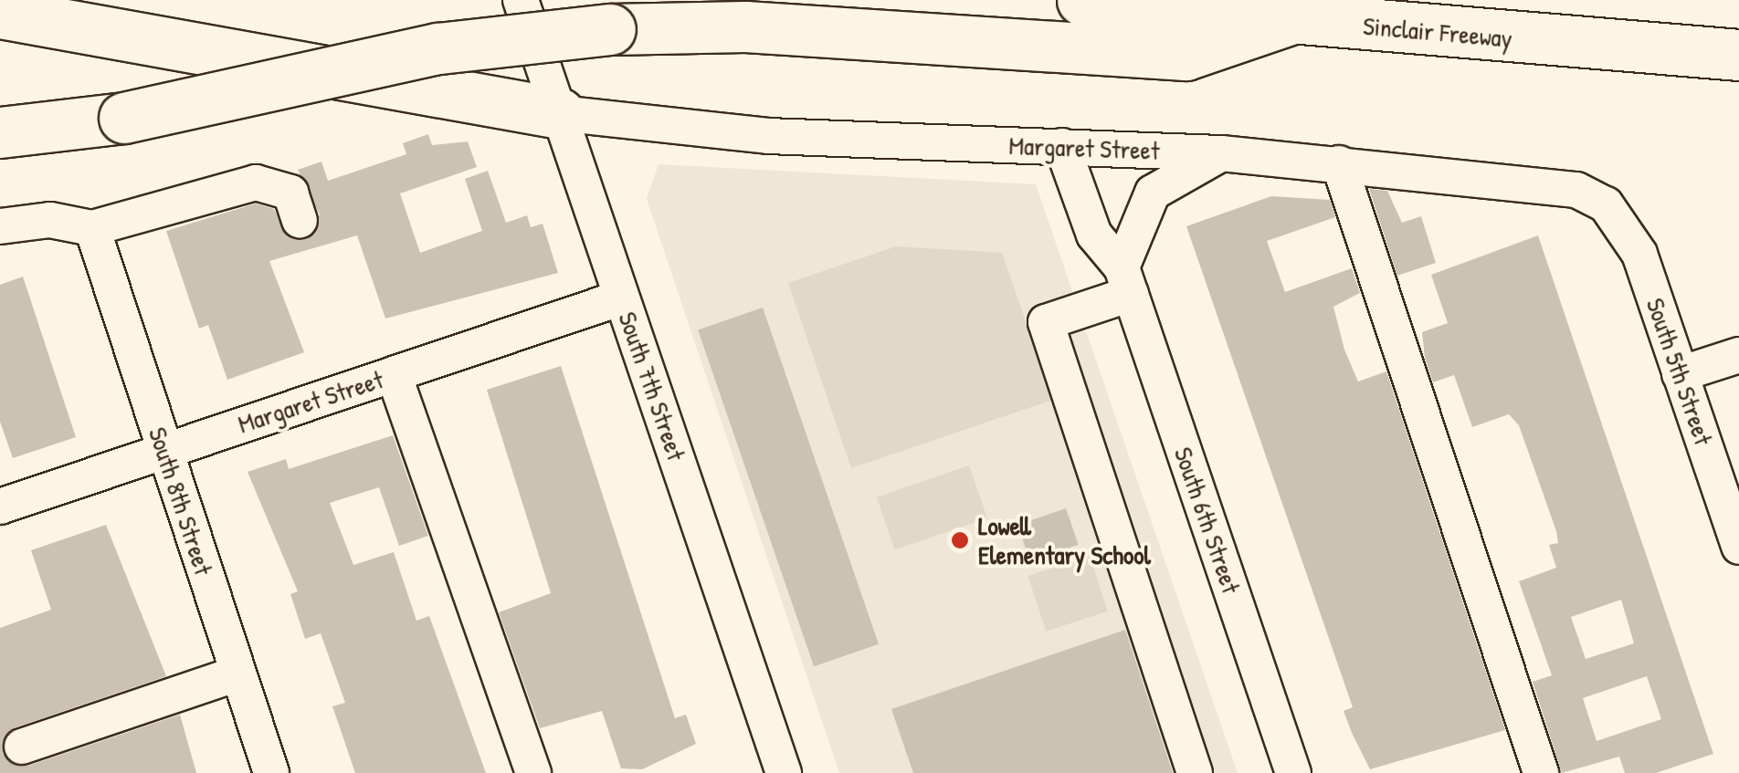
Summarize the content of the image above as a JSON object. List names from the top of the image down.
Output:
{
  "streets": {
    "highway": ["Sinclair Freeway"],
    "street": [
      "Margaret Street",
      "South 5th Street",
      "South 7th Street",
      "South 8th Street",
      "South 6th Street"
    ]
  },
  "crossings": [
    ["Margaret Street", "South 5th Street"],
    ["Margaret Street", "South 7th Street"],
    ["Margaret Street", "South 8th Street"],
    ["Margaret Street", "South 6th Street"]
  ],
  "places": ["Lowell Elementary School"]
}
